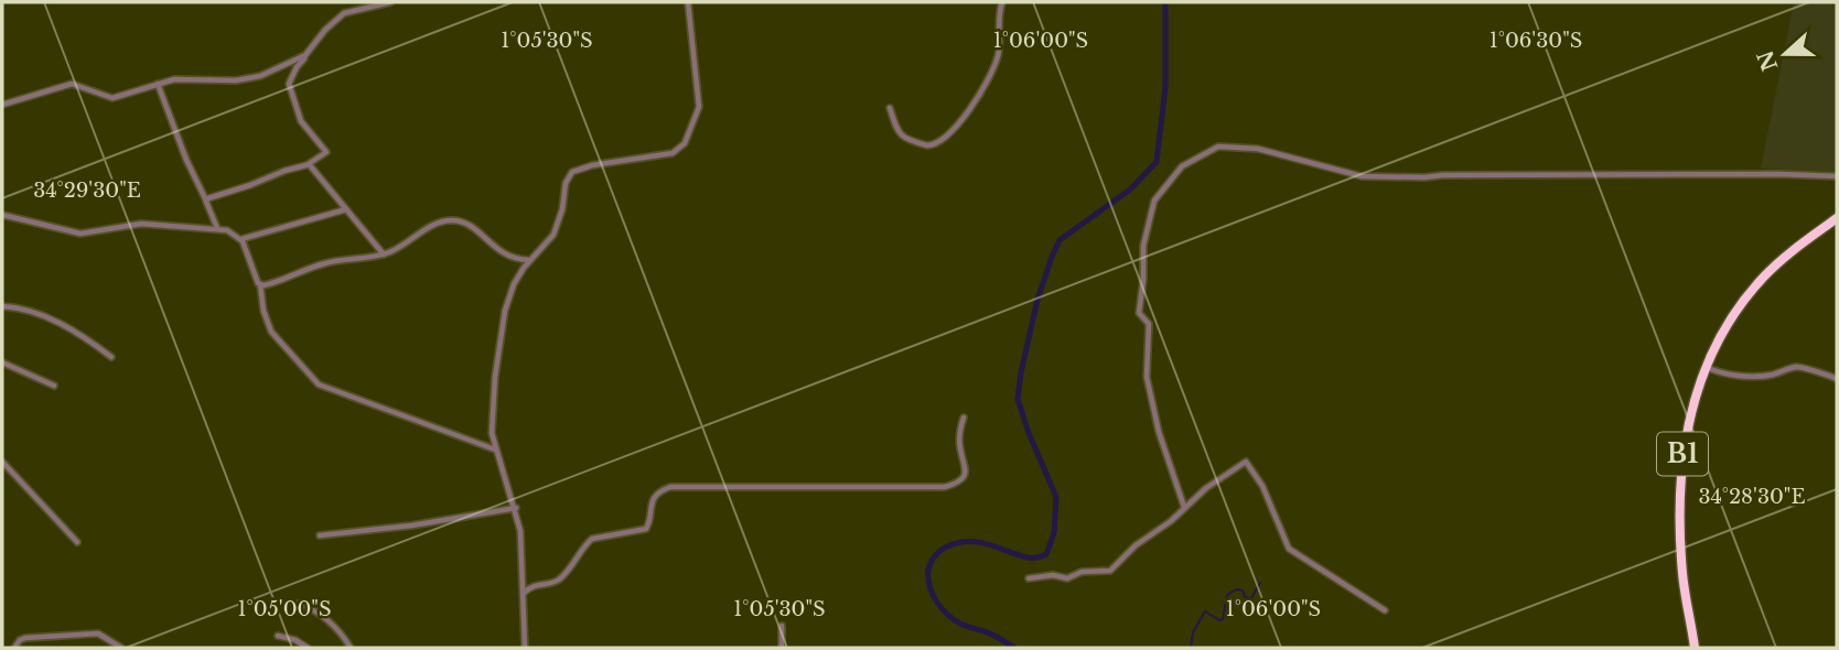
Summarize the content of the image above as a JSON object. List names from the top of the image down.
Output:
{
  "streets": {
    "highway": ["B1"]
  },
  "north": "left",
  "coordinates": [
    "1°05'30\"S",
    "1°06'00\"S",
    "1°06'30\"S",
    "34°29'30\"E",
    "34°28'30\"E",
    "1°05'00\"S"
  ]
}
